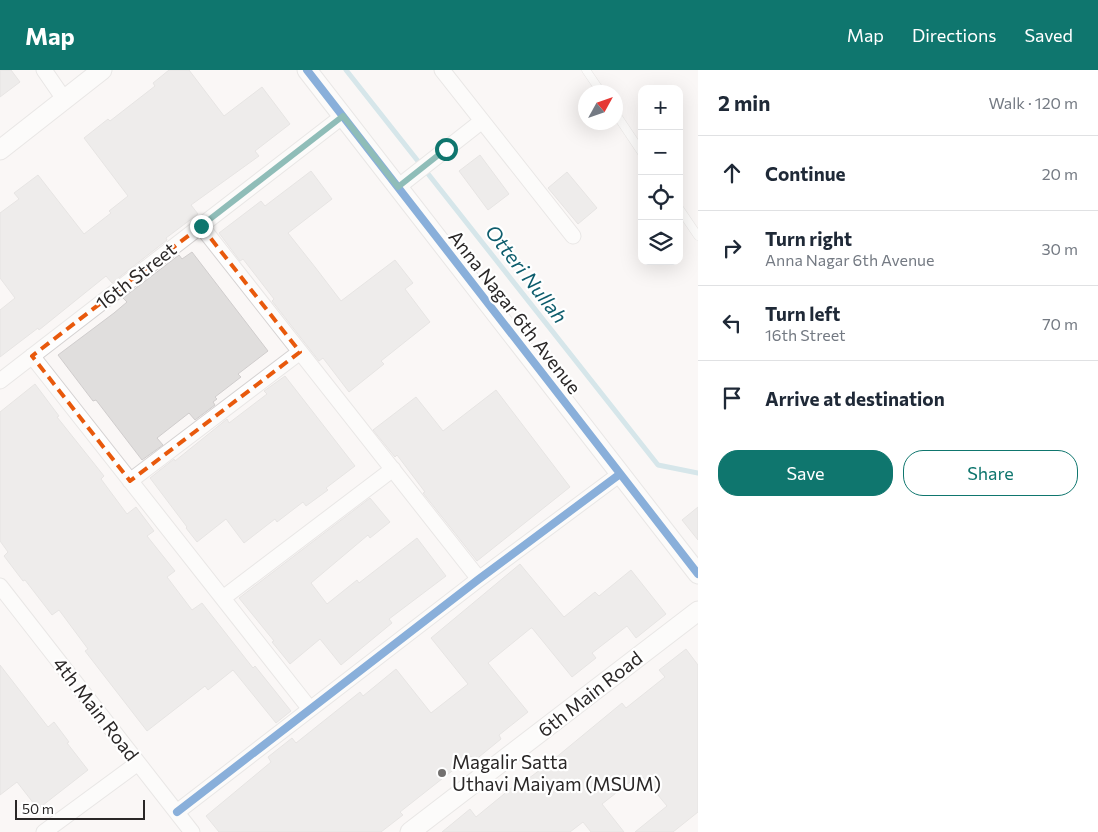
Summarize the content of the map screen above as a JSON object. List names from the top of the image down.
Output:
{
  "streets": {
    "street": [
      "16th Street",
      "Anna Nagar 6th Avenue",
      "6th Main Road",
      "4th Main Road"
    ]
  },
  "crossings": [
    ["16th Street", "Anna Nagar 6th Avenue"]
  ],
  "water": ["Otteri Nullah"],
  "places": ["Magalir Satta Uthavi Maiyam (MSUM)"],
  "scale_bar": "50 m",
  "north": "top right",
  "page": {
    "header": "Map",
    "nav": ["Map", "Directions", "Saved"],
    "heading": ["2 min", "Walk · 120 m"],
    "map_buttons": ["+", "−"],
    "list": [
      ["Continue", "20 m"],
      ["Turn right", "Anna Nagar 6th Avenue", "30 m"],
      ["Turn left", "16th Street", "70 m"],
      "Arrive at destination"
    ],
    "buttons": ["Save", "Share"],
    "scale": "50 m"
  }
}
